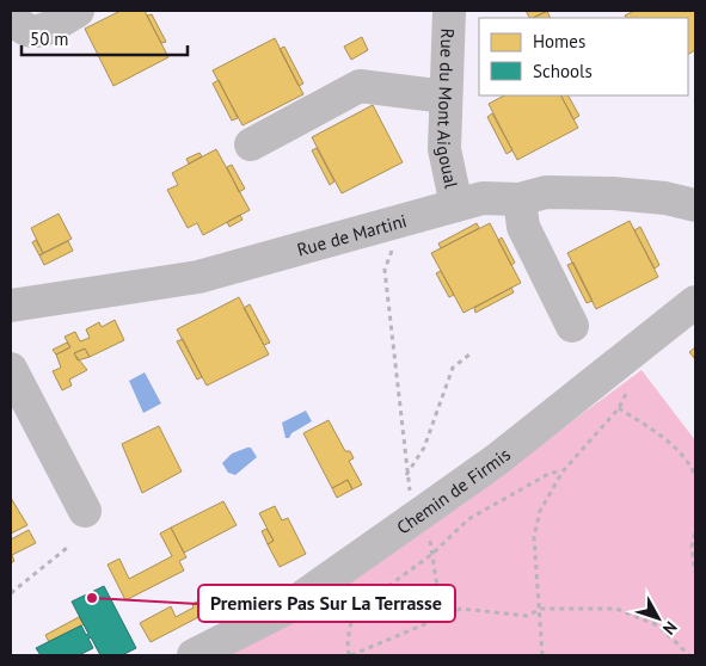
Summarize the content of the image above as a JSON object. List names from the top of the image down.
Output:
{
  "streets": {
    "street": ["Rue du Mont Aigoual", "Rue de Martini", "Chemin de Firmis"]
  },
  "crossings": [
    ["Rue du Mont Aigoual", "Rue de Martini"]
  ],
  "places": ["Premiers Pas Sur La Terrasse"],
  "legend": ["Homes", "Schools"],
  "scale_bar": "50 m",
  "north": "bottom right"
}
